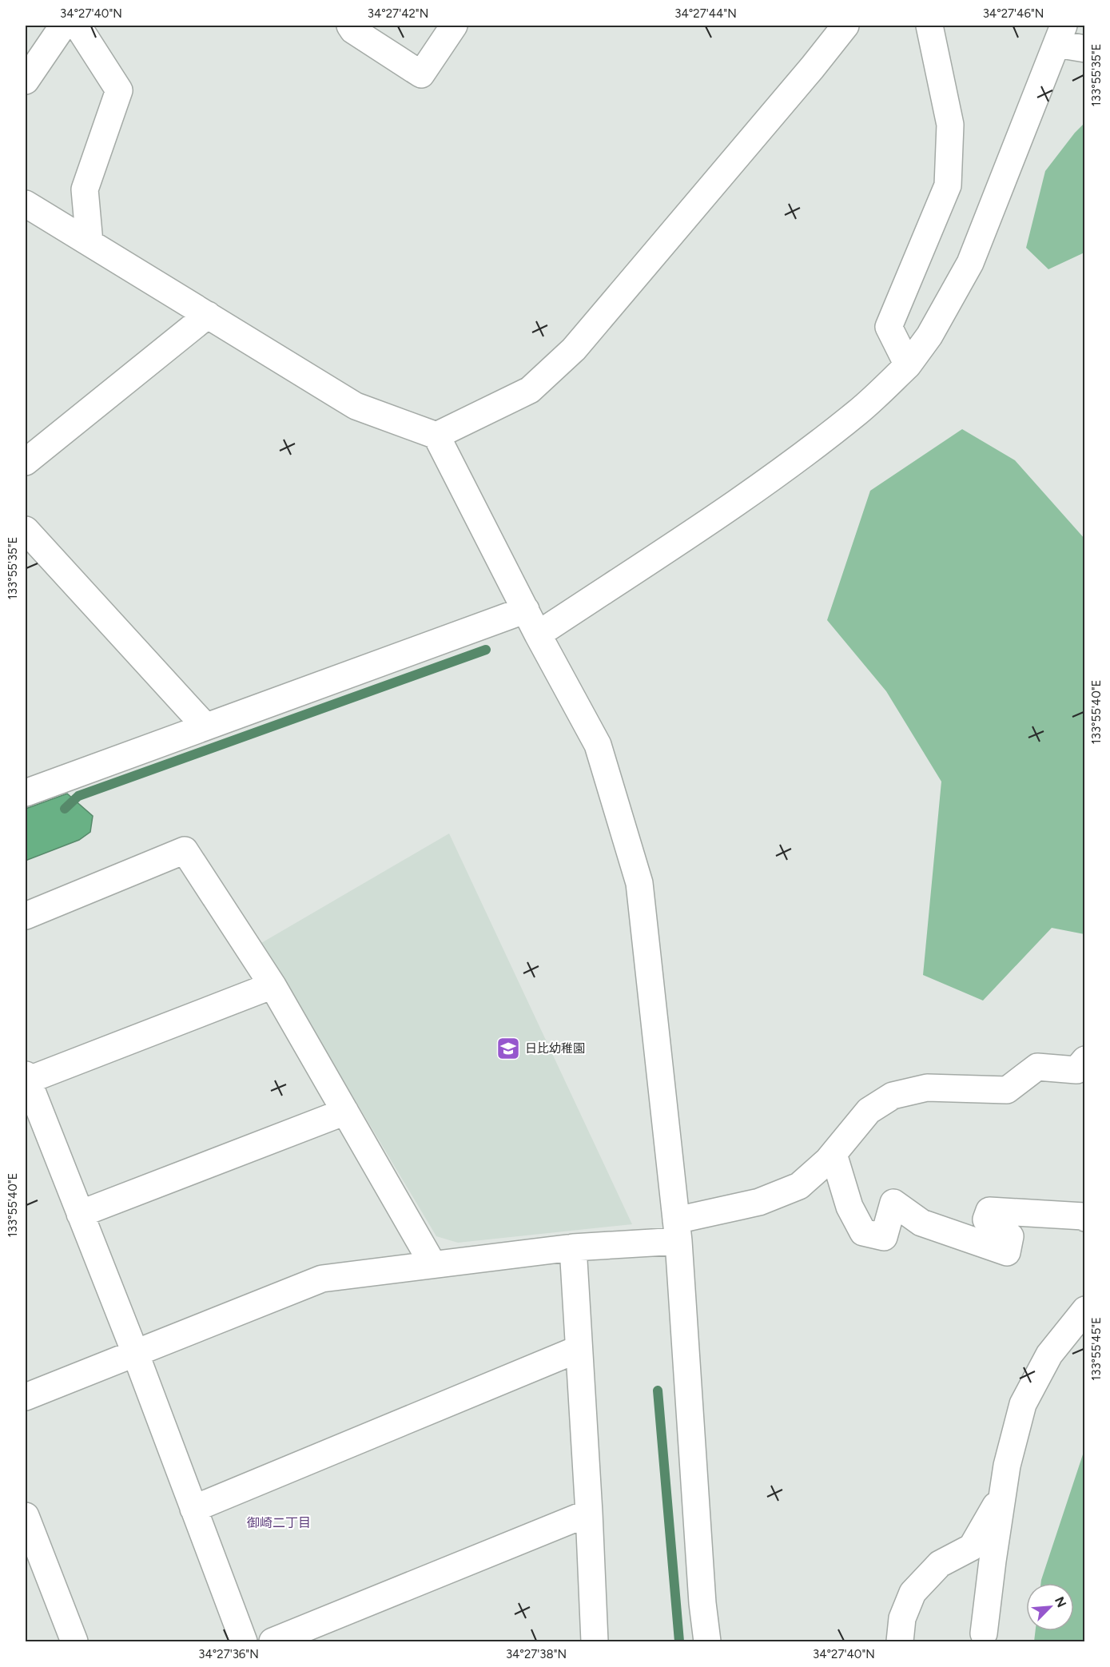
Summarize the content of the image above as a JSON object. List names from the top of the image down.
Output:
{
  "districts": ["御崎二丁目"],
  "places": {
    "school or university": ["日比幼稚園"]
  },
  "north": "top right",
  "coordinates": [
    "34°27'40\"N",
    "34°27'42\"N",
    "34°27'44\"N",
    "34°27'46\"N",
    "133°55'35\"E",
    "133°55'40\"E",
    "133°55'45\"E",
    "34°27'36\"N",
    "34°27'38\"N"
  ]
}
